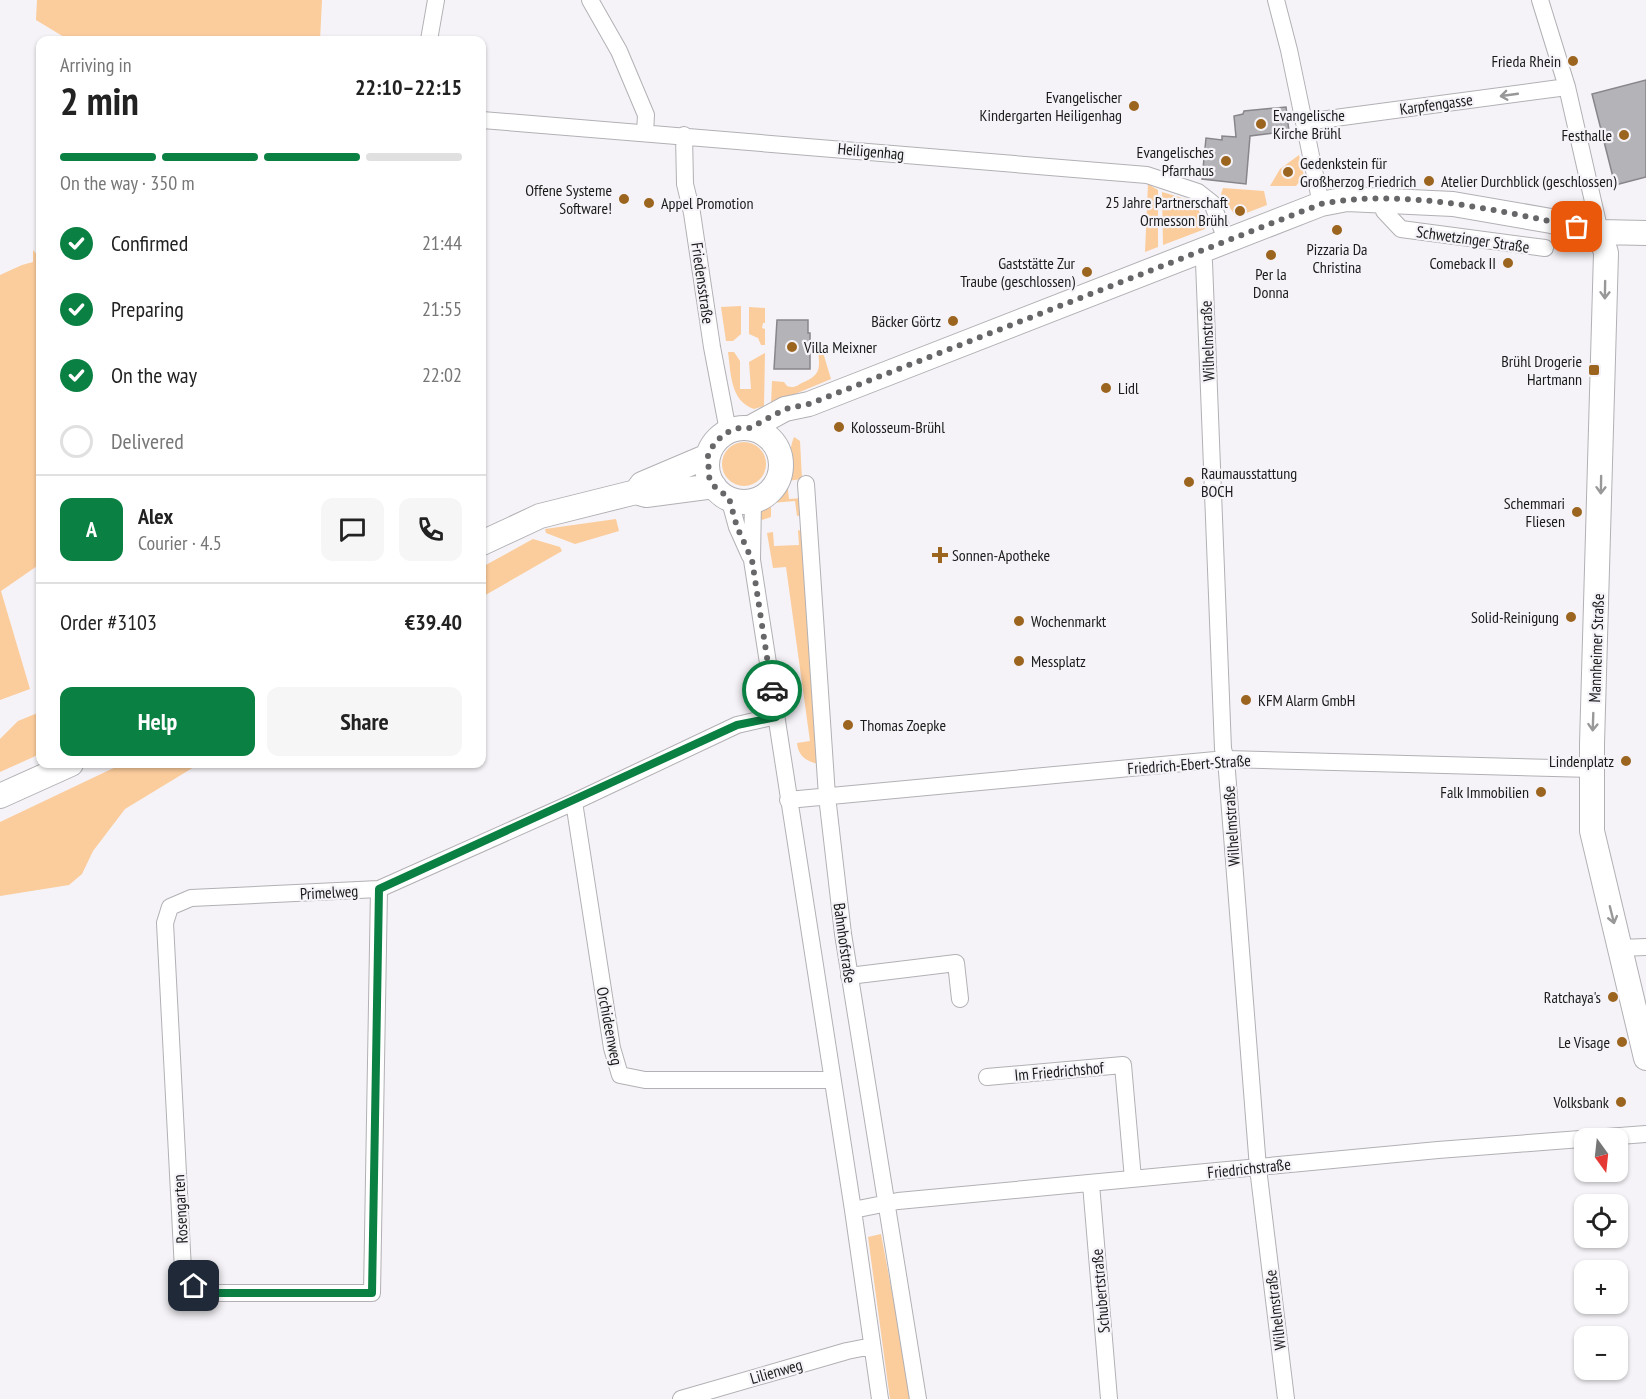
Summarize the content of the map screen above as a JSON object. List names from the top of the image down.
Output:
{
  "streets": {
    "main road": ["Schwetzinger Straße", "Mannheimer Straße"],
    "street": [
      "Karpfengasse",
      "Heiligenhag",
      "Friedensstraße",
      "Wilhelmstraße",
      "Friedrich-Ebert-Straße",
      "Primelweg",
      "Bahnhofstraße",
      "Orchideenweg",
      "Im Friedrichshof",
      "Friedrichstraße",
      "Rosengarten",
      "Schubertstraße",
      "Lilienweg"
    ]
  },
  "crossings": [
    ["Heiligenhag", "Schwetzinger Straße"],
    ["Heiligenhag", "Friedensstraße"],
    ["Schwetzinger Straße", "Friedensstraße"],
    ["Schwetzinger Straße", "Wilhelmstraße"],
    ["Schwetzinger Straße", "Mannheimer Straße"],
    ["Schwetzinger Straße", "Bahnhofstraße"],
    ["Friedensstraße", "Bahnhofstraße"],
    ["Wilhelmstraße", "Friedrich-Ebert-Straße"],
    ["Wilhelmstraße", "Friedrichstraße"],
    ["Mannheimer Straße", "Friedrich-Ebert-Straße"],
    ["Friedrich-Ebert-Straße", "Bahnhofstraße"],
    ["Primelweg", "Bahnhofstraße"],
    ["Primelweg", "Orchideenweg"],
    ["Primelweg", "Rosengarten"],
    ["Bahnhofstraße", "Orchideenweg"],
    ["Bahnhofstraße", "Friedrichstraße"],
    ["Bahnhofstraße", "Lilienweg"],
    ["Im Friedrichshof", "Friedrichstraße"],
    ["Friedrichstraße", "Schubertstraße"]
  ],
  "one_way": ["Karpfengasse", "Mannheimer Straße"],
  "places": {
    "other": [
      "Frieda Rhein",
      "Evangelischer Kindergarten Heiligenhag",
      "Evangelische Kirche Brühl",
      "Festhalle",
      "Evangelisches Pfarrhaus",
      "Gedenkstein für Großherzog Friedrich",
      "Atelier Durchblick (geschlossen)",
      "Offene Systeme Software!",
      "Appel Promotion",
      "25 Jahre Partnerschaft Ormesson Brühl",
      "Pizzaria Da Christina",
      "Per la Donna",
      "Comeback II",
      "Gaststätte Zur Traube (geschlossen)",
      "Bäcker Görtz",
      "Villa Meixner",
      "Lidl",
      "Kolosseum-Brühl",
      "Raumausstattung BOCH",
      "Schemmari Fliesen",
      "Solid-Reinigung",
      "Wochenmarkt",
      "Messplatz",
      "KFM Alarm GmbH",
      "Thomas Zoepke",
      "Lindenplatz",
      "Falk Immobilien",
      "Ratchaya's",
      "Le Visage",
      "Volksbank"
    ],
    "transit": ["Brühl Drogerie Hartmann"],
    "health": ["Sonnen-Apotheke"]
  },
  "north": "bottom",
  "page": {
    "heading": ["2 min", "Arriving in", "22:10–22:15"],
    "panel": [
      "Alex",
      "Courier · 4.5",
      "Order #3103",
      "€39.40"
    ],
    "bar": "On the way · 350 m",
    "list": [
      ["Confirmed", "21:44"],
      ["Preparing", "21:55"],
      ["On the way", "22:02"],
      "Delivered"
    ],
    "round": "A",
    "buttons": ["Help", "Share"],
    "map_buttons": ["+", "−"]
  }
}
